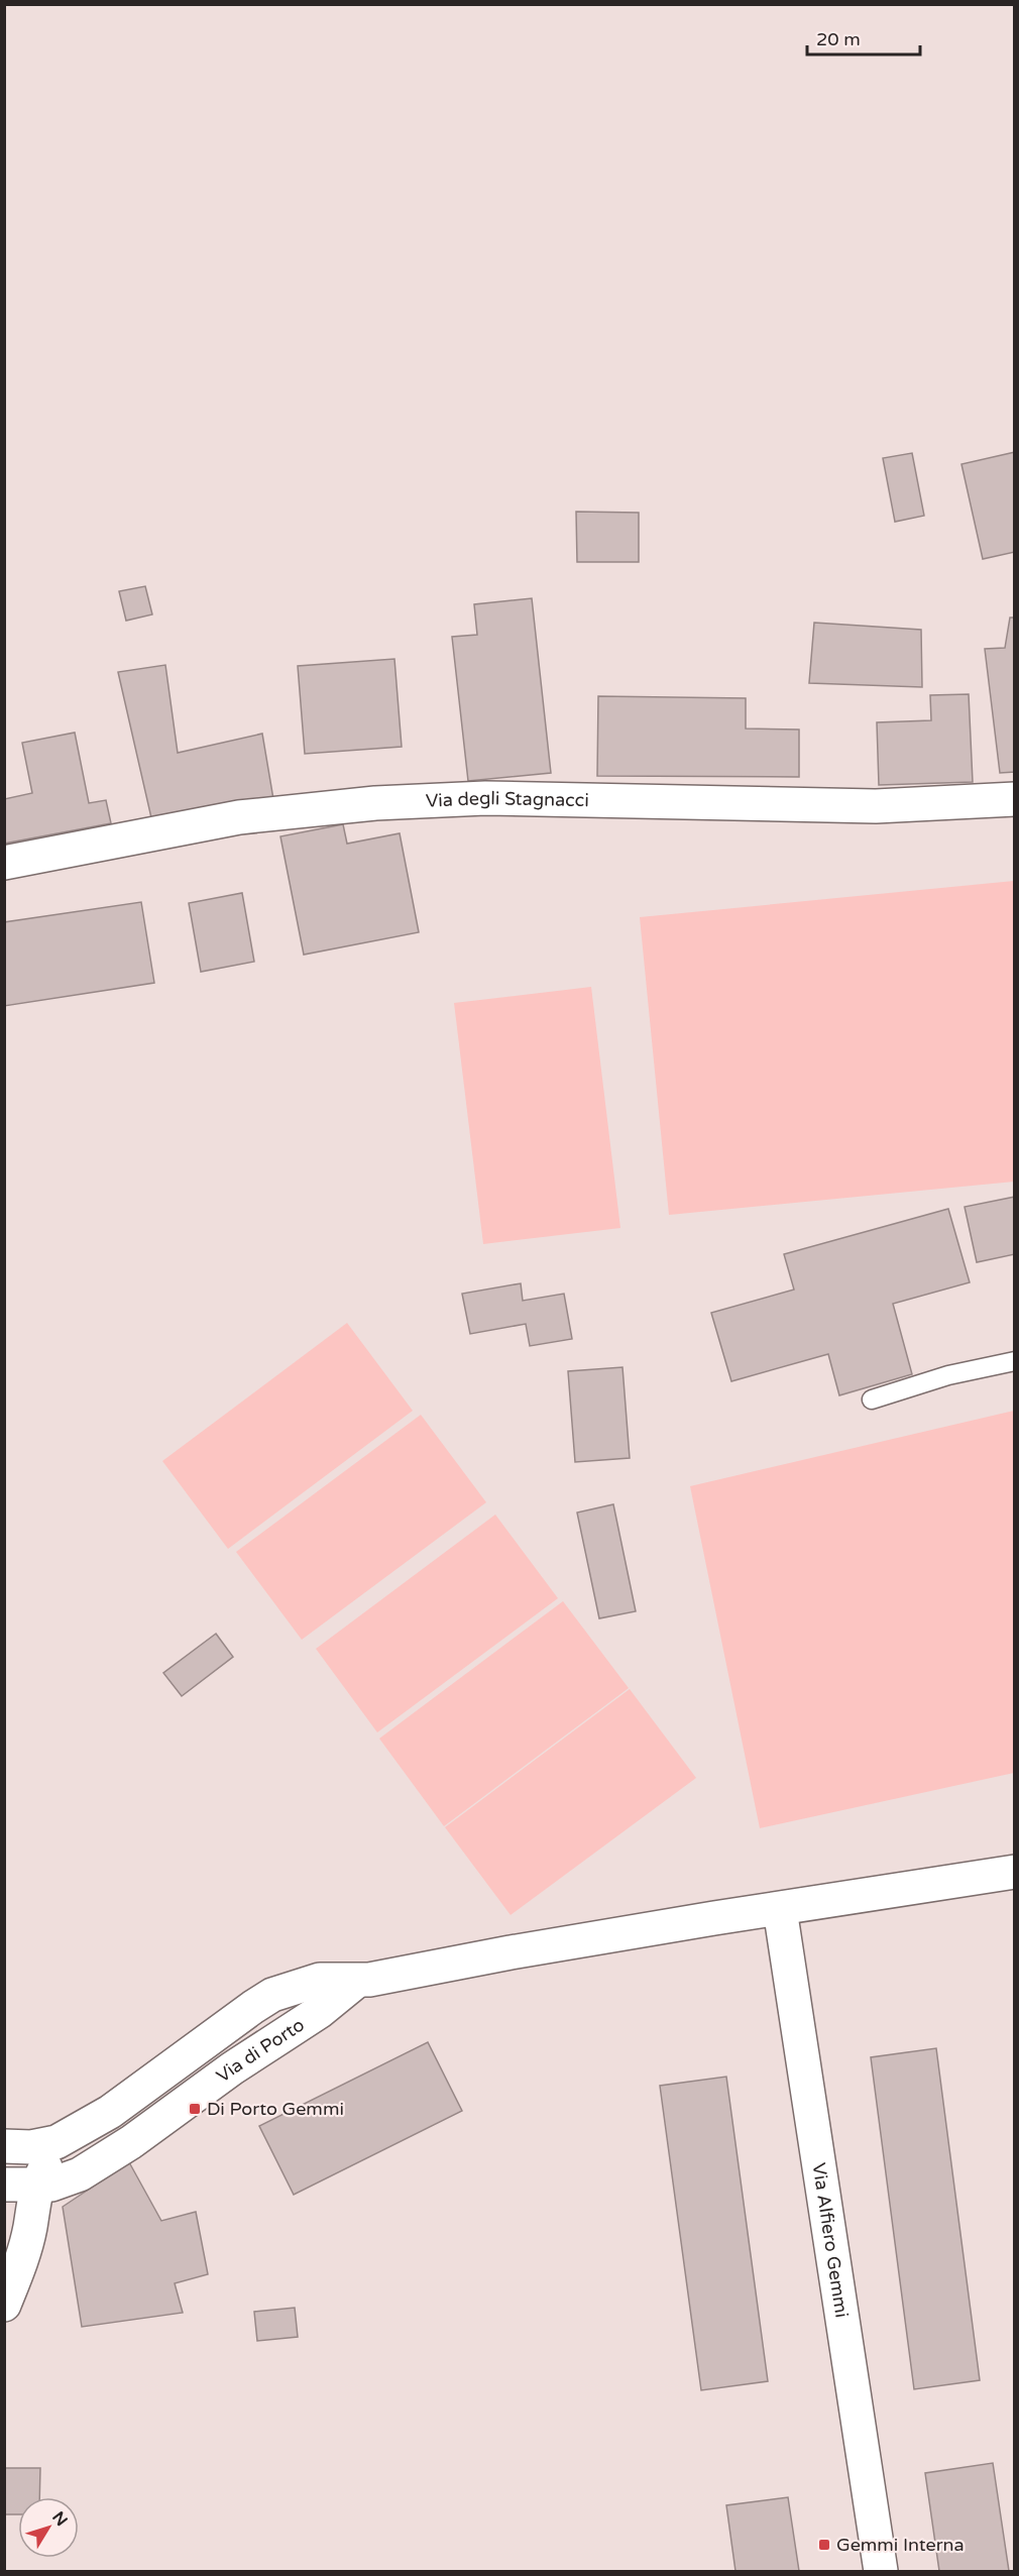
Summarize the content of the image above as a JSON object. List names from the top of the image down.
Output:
{
  "streets": {
    "street": ["Via degli Stagnacci", "Via di Porto", "Via Alfiero Gemmi"]
  },
  "crossings": [
    ["Via di Porto", "Via Alfiero Gemmi"]
  ],
  "places": {
    "transit": ["Di Porto Gemmi", "Gemmi Interna"]
  },
  "scale_bar": "20 m",
  "north": "top right"
}
